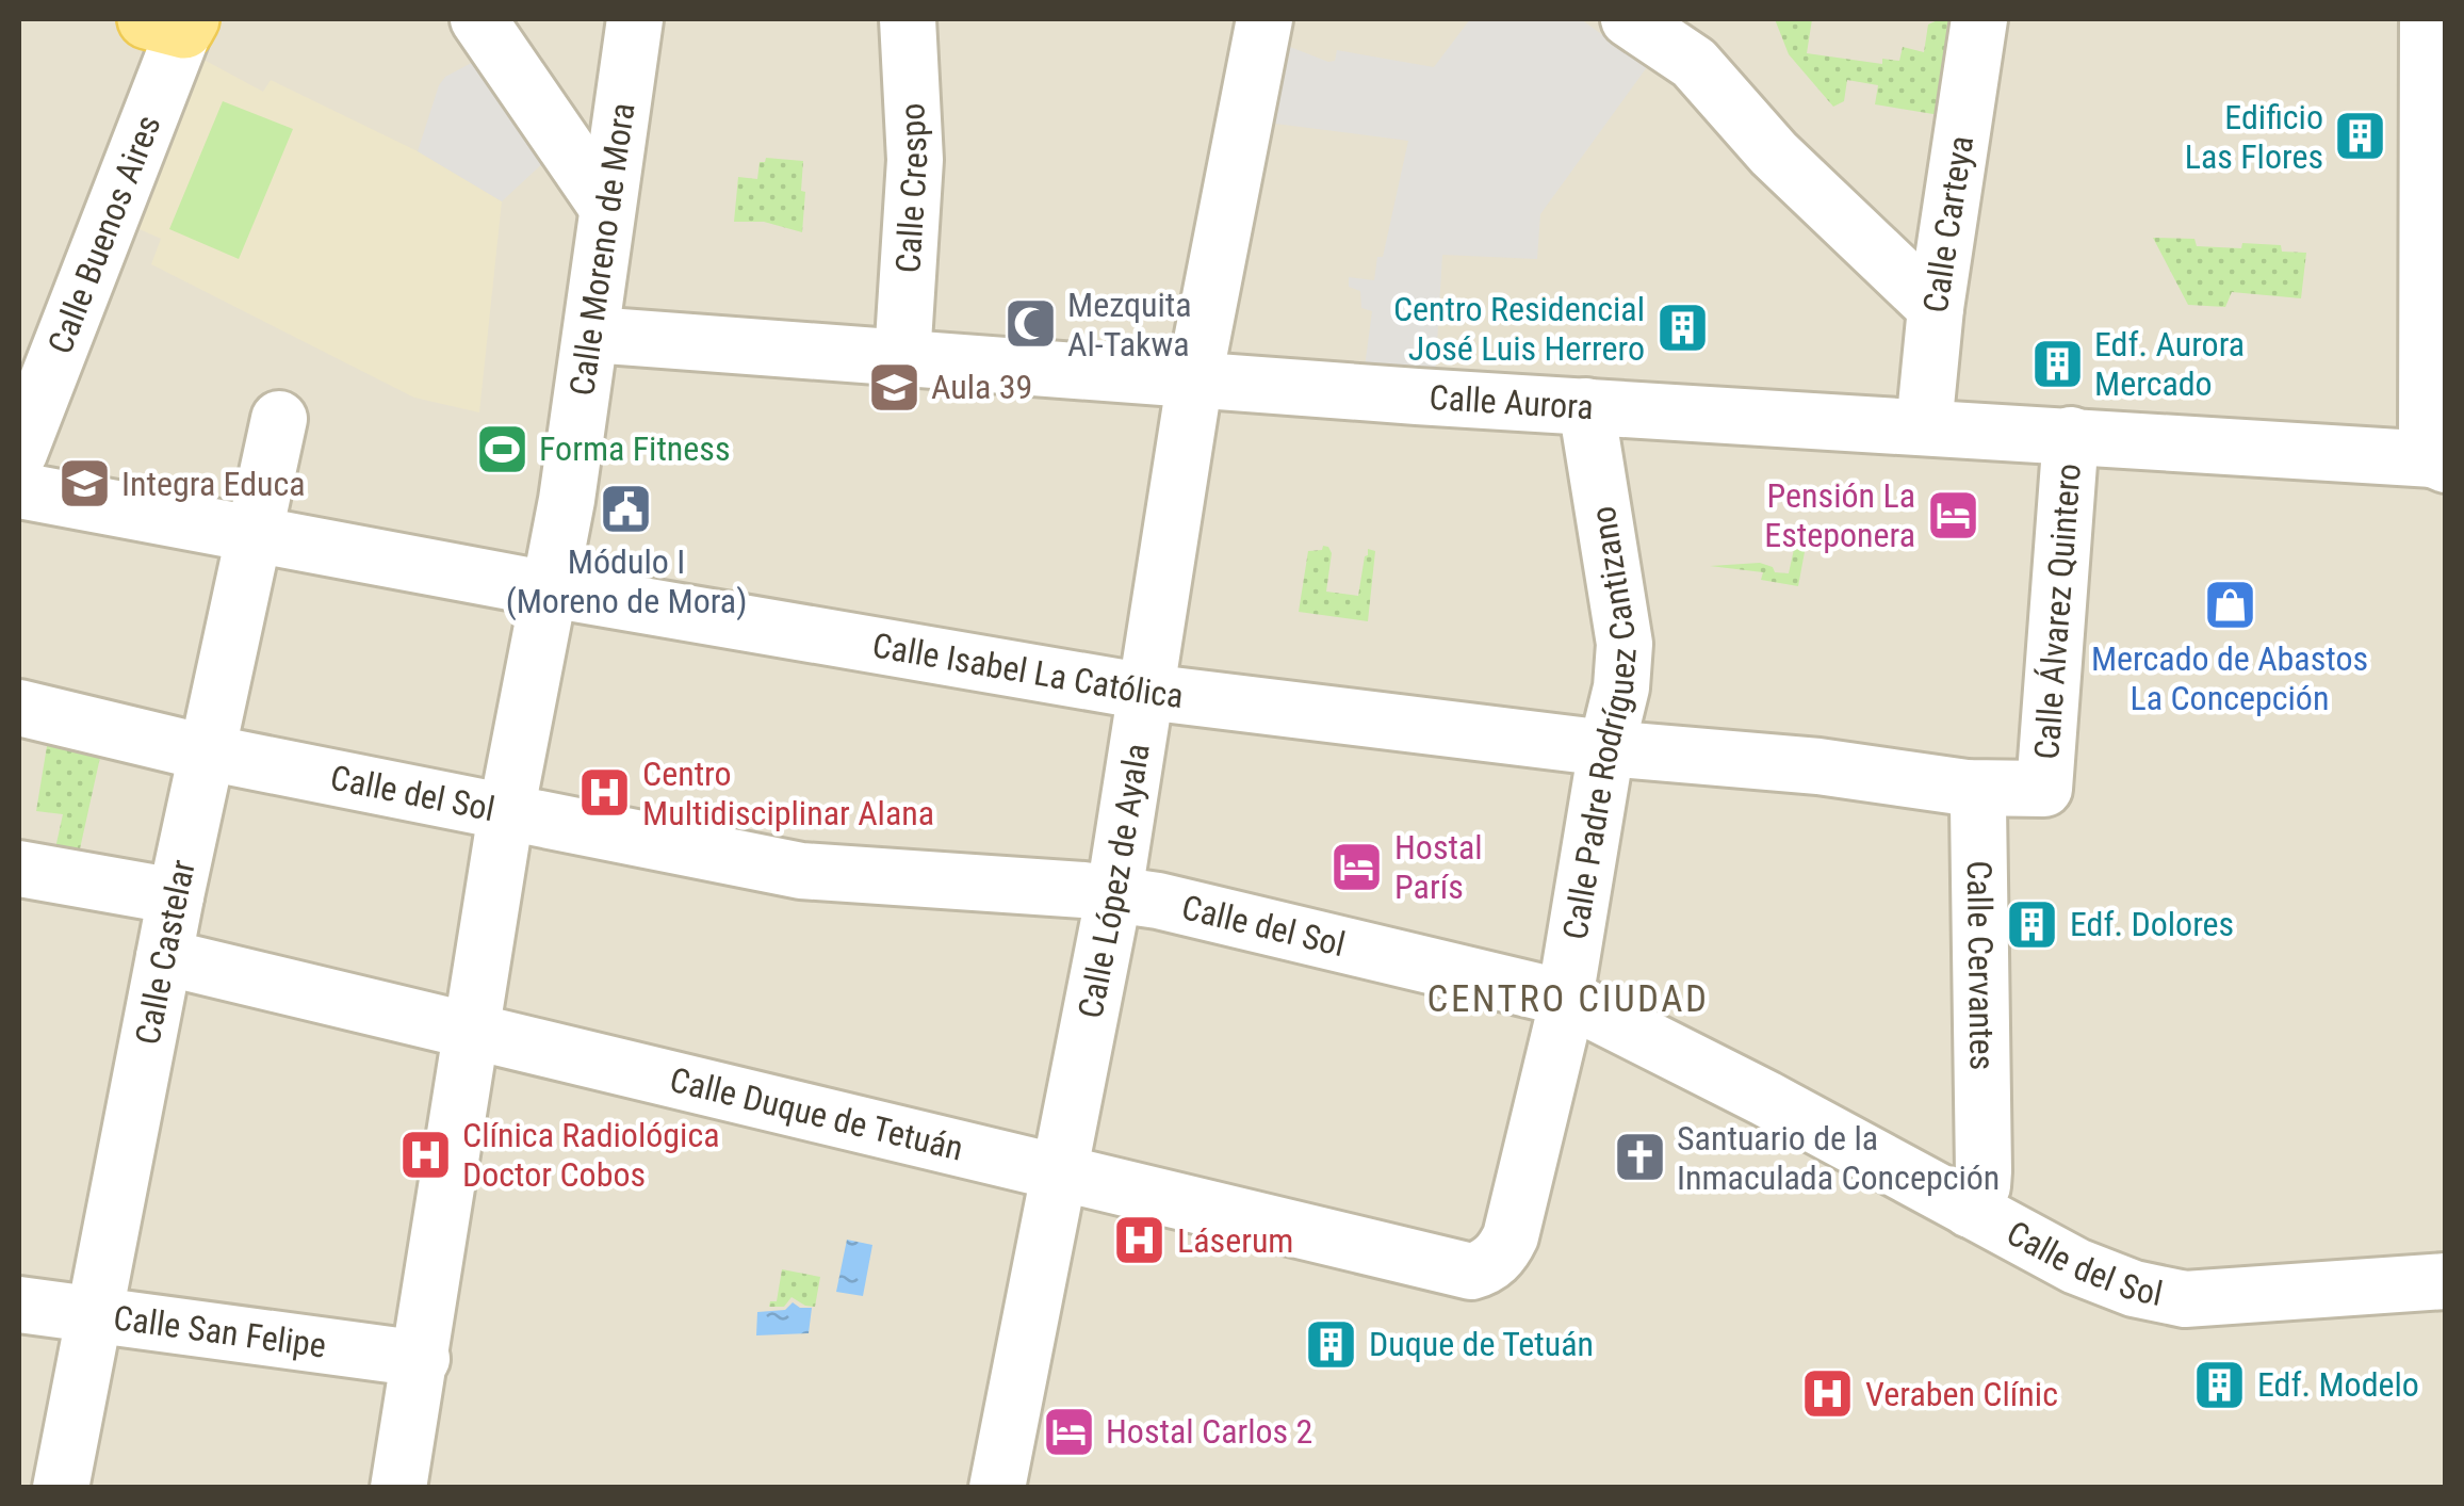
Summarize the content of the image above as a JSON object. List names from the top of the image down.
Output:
{
  "streets": {
    "street": [
      "Calle Crespo",
      "Calle Carteya",
      "Calle Buenos Aires",
      "Calle Moreno de Mora",
      "Calle Aurora",
      "Calle Álvarez Quintero",
      "Calle Isabel La Católica",
      "Calle Padre Rodríguez Cantizano",
      "Calle del Sol",
      "Calle López de Ayala",
      "Calle Castelar",
      "Calle Cervantes",
      "Calle Duque de Tetuán",
      "Calle San Felipe"
    ]
  },
  "crossings": [
    ["Calle Crespo", "Calle Aurora"],
    ["Calle Carteya", "Calle Aurora"],
    ["Calle Moreno de Mora", "Calle Aurora"],
    ["Calle Moreno de Mora", "Calle Isabel La Católica"],
    ["Calle Moreno de Mora", "Calle del Sol"],
    ["Calle Moreno de Mora", "Calle Duque de Tetuán"],
    ["Calle Moreno de Mora", "Calle San Felipe"],
    ["Calle Aurora", "Calle Álvarez Quintero"],
    ["Calle Aurora", "Calle Padre Rodríguez Cantizano"],
    ["Calle Aurora", "Calle López de Ayala"],
    ["Calle Álvarez Quintero", "Calle Isabel La Católica"],
    ["Calle Isabel La Católica", "Calle Padre Rodríguez Cantizano"],
    ["Calle Isabel La Católica", "Calle López de Ayala"],
    ["Calle Isabel La Católica", "Calle Castelar"],
    ["Calle Isabel La Católica", "Calle Cervantes"],
    ["Calle Padre Rodríguez Cantizano", "Calle del Sol"],
    ["Calle Padre Rodríguez Cantizano", "Calle Duque de Tetuán"],
    ["Calle del Sol", "Calle López de Ayala"],
    ["Calle del Sol", "Calle Castelar"],
    ["Calle del Sol", "Calle Cervantes"],
    ["Calle López de Ayala", "Calle Duque de Tetuán"],
    ["Calle Castelar", "Calle Duque de Tetuán"],
    ["Calle Castelar", "Calle San Felipe"]
  ],
  "districts": ["CENTRO CIUDAD"],
  "places": {
    "building": [
      "Edificio Las Flores",
      "Centro Residencial José Luis Herrero",
      "Edf. Aurora Mercado",
      "Edf. Dolores",
      "Duque de Tetuán",
      "Edf. Modelo"
    ],
    "mosque": ["Mezquita Al-Takwa"],
    "school or university": ["Aula 39", "Integra Educa"],
    "sports": ["Forma Fitness"],
    "public building": ["Módulo I (Moreno de Mora)"],
    "hotel": ["Pensión La Esteponera", "Hostal París", "Hostal Carlos 2"],
    "shop": ["Mercado de Abastos La Concepción"],
    "hospital": [
      "Centro Multidisciplinar Alana",
      "Clínica Radiológica Doctor Cobos",
      "Láserum",
      "Veraben Clínic"
    ],
    "church": ["Santuario de la Inmaculada Concepción"]
  }
}
